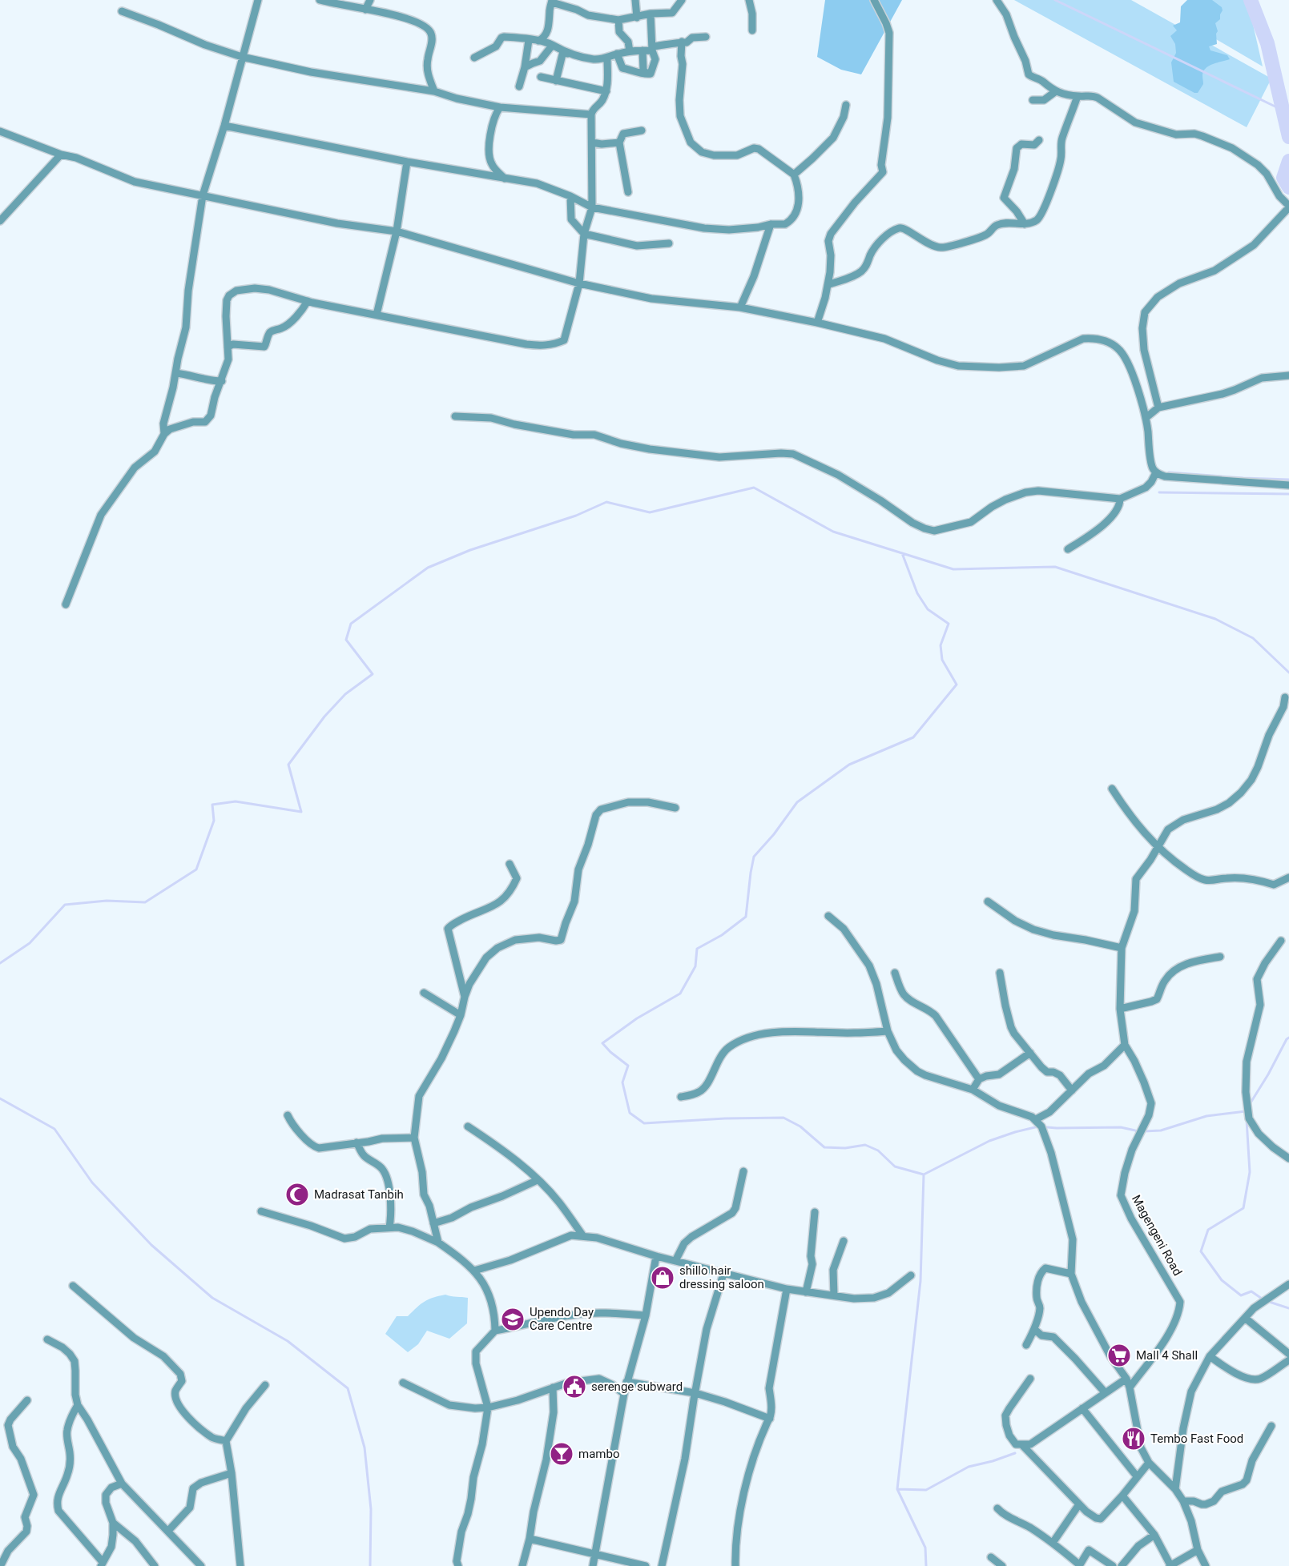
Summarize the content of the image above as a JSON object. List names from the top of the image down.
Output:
{
  "streets": {
    "street": ["Magengeni Road"]
  },
  "places": {
    "mosque": ["Madrasat Tanbih"],
    "shop": ["shillo hair dressing saloon"],
    "school or university": ["Upendo Day Care Centre"],
    "supermarket": ["Mall 4 Shall"],
    "public building": ["serenge subward"],
    "restaurant": ["Tembo Fast Food"],
    "bar": ["mambo"]
  }
}
